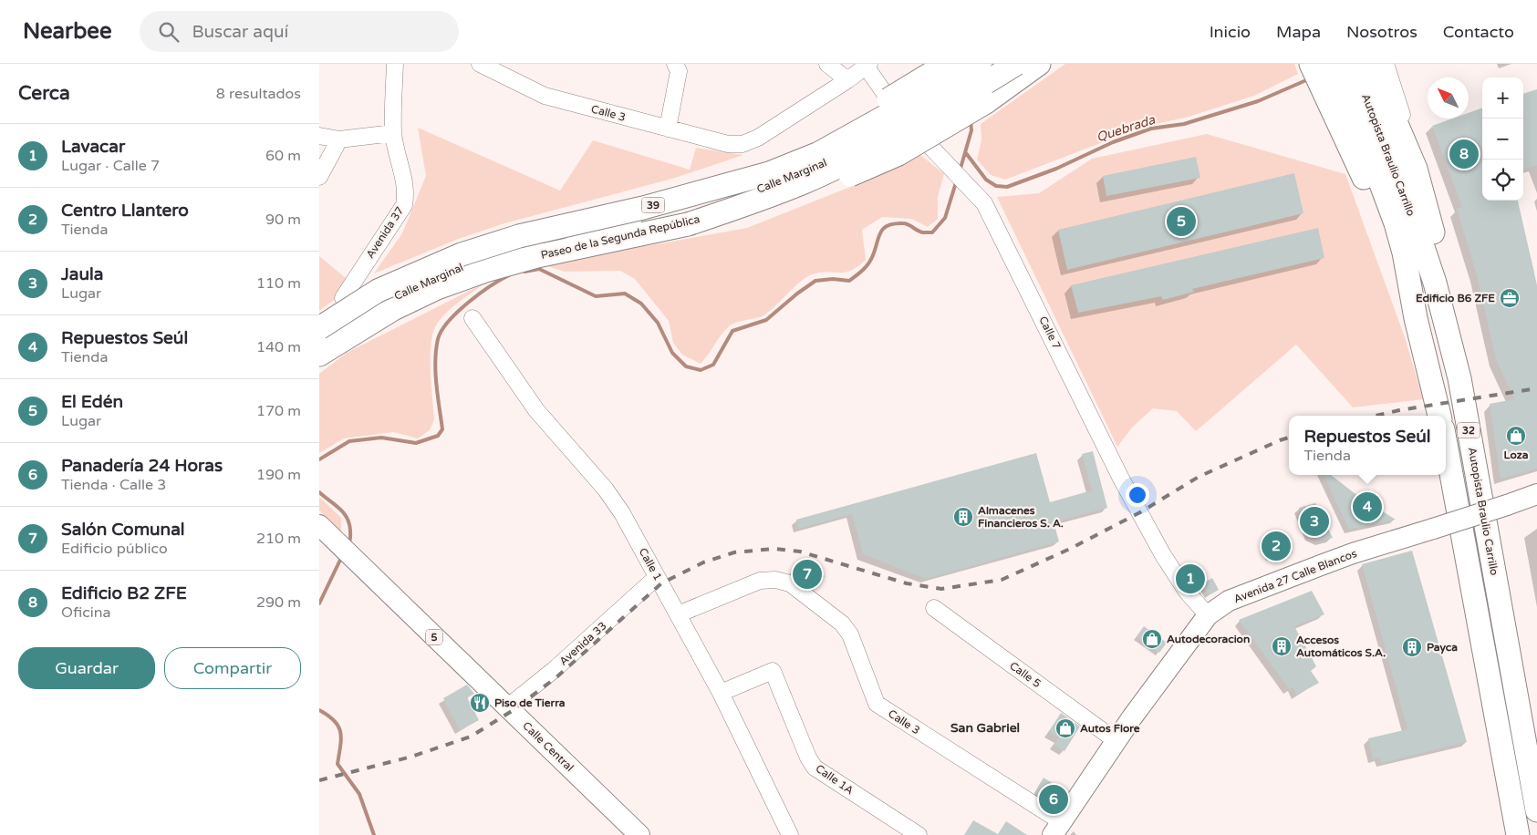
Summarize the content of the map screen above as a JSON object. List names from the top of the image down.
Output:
{
  "streets": {
    "highway": [
      "Autopista Braulio Carrillo",
      "39",
      "Paseo de la Segunda República",
      "32"
    ],
    "main road": ["Avenida 27 Calle Blancos", "5", "Calle Central"],
    "street": [
      "Calle 3",
      "Calle Marginal",
      "Avenida 37",
      "Calle 7",
      "Calle 1",
      "Avenida 33",
      "Calle 5",
      "Calle 1A"
    ]
  },
  "crossings": [
    ["Calle 3", "Calle 1"],
    ["Calle 3", "Avenida 27 Calle Blancos"],
    ["Calle Marginal", "Paseo de la Segunda República"],
    ["Calle Marginal", "Calle 7"],
    ["Calle 7", "Avenida 27 Calle Blancos"],
    ["Calle 1", "Avenida 33"],
    ["Calle 1", "Calle 1A"],
    ["Avenida 27 Calle Blancos", "Calle 5"],
    ["Avenida 33", "Calle Central"]
  ],
  "districts": ["San Gabriel"],
  "water": ["Quebrada"],
  "places": {
    "office": ["Edificio B6 ZFE"],
    "shop": ["Loza", "Autodecoracion", "Autos Flore"],
    "building": ["Almacenes Financieros S. A.", "Accesos Automáticos S.A.", "Payca"],
    "restaurant": ["Piso de Tierra"]
  },
  "north": "top left",
  "page": {
    "header": "Nearbee",
    "search": "Buscar aquí",
    "nav": [
      "Inicio",
      "Mapa",
      "Nosotros",
      "Contacto"
    ],
    "heading": ["Cerca", "8 resultados"],
    "map_buttons": ["+", "−"],
    "list": [
      {
        "mark": "1",
        "name": "Lavacar",
        "note": "Lugar · Calle 7",
        "value": "60 m"
      },
      {
        "mark": "2",
        "name": "Centro Llantero",
        "note": "Tienda",
        "value": "90 m"
      },
      {
        "mark": "3",
        "name": "Jaula",
        "note": "Lugar",
        "value": "110 m"
      },
      {
        "mark": "4",
        "name": "Repuestos Seúl",
        "note": "Tienda",
        "value": "140 m"
      },
      {
        "mark": "5",
        "name": "El Edén",
        "note": "Lugar",
        "value": "170 m"
      },
      {
        "mark": "6",
        "name": "Panadería 24 Horas",
        "note": "Tienda · Calle 3",
        "value": "190 m"
      },
      {
        "mark": "7",
        "name": "Salón Comunal",
        "note": "Edificio público",
        "value": "210 m"
      },
      {
        "mark": "8",
        "name": "Edificio B2 ZFE",
        "note": "Oficina",
        "value": "290 m"
      }
    ],
    "pins": [
      "8",
      "5",
      "4",
      "3",
      "2",
      "7",
      "1",
      "6"
    ],
    "popup": ["Repuestos Seúl", "Tienda"],
    "buttons": ["Guardar", "Compartir"]
  }
}
